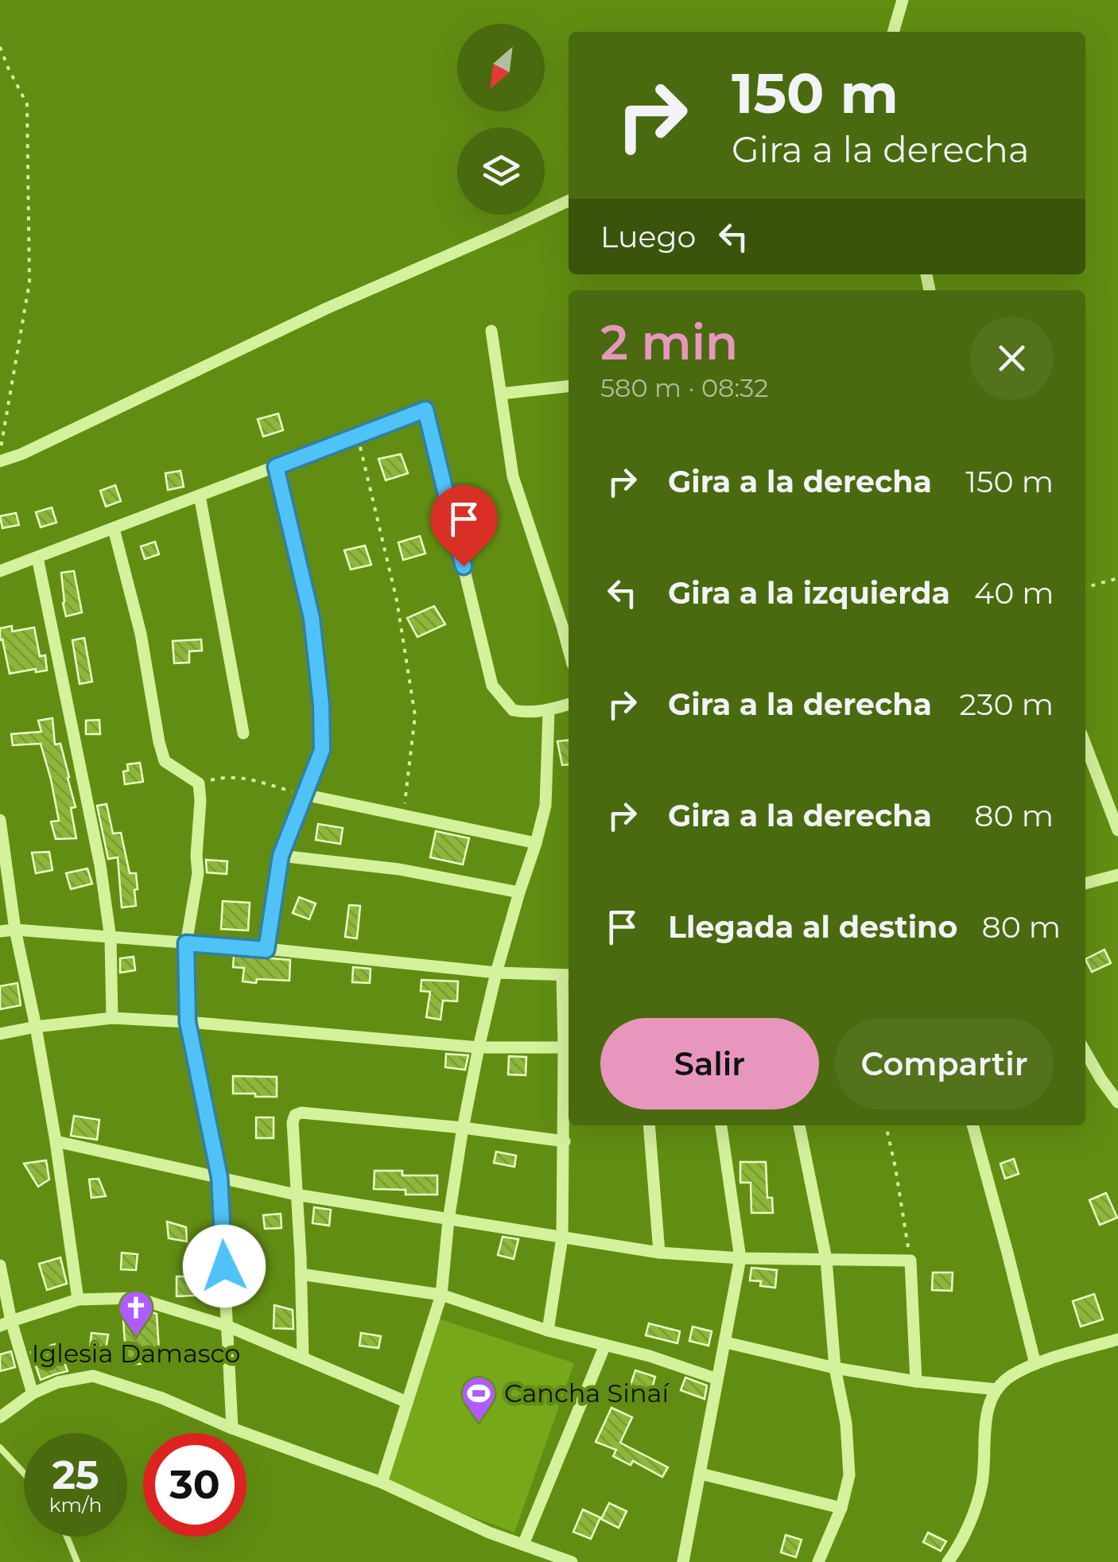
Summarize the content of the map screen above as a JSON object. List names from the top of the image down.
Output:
{
  "places": {
    "church": ["Iglesia Damasco"],
    "sports": ["Cancha Sinaí"]
  },
  "north": "bottom left",
  "page": {
    "turn": ["150 m", "Gira a la derecha"],
    "then": "Luego",
    "heading": ["2 min", "580 m · 08:32"],
    "list": [
      {
        "name": "Gira a la derecha",
        "value": "150 m"
      },
      {
        "name": "Gira a la izquierda",
        "value": "40 m"
      },
      {
        "name": "Gira a la derecha",
        "value": "230 m"
      },
      {
        "name": "Gira a la derecha",
        "value": "80 m"
      },
      {
        "name": "Llegada al destino",
        "value": "80 m"
      }
    ],
    "buttons": ["Salir", "Compartir"],
    "speed": "25 km/h",
    "limit": "30"
  }
}
